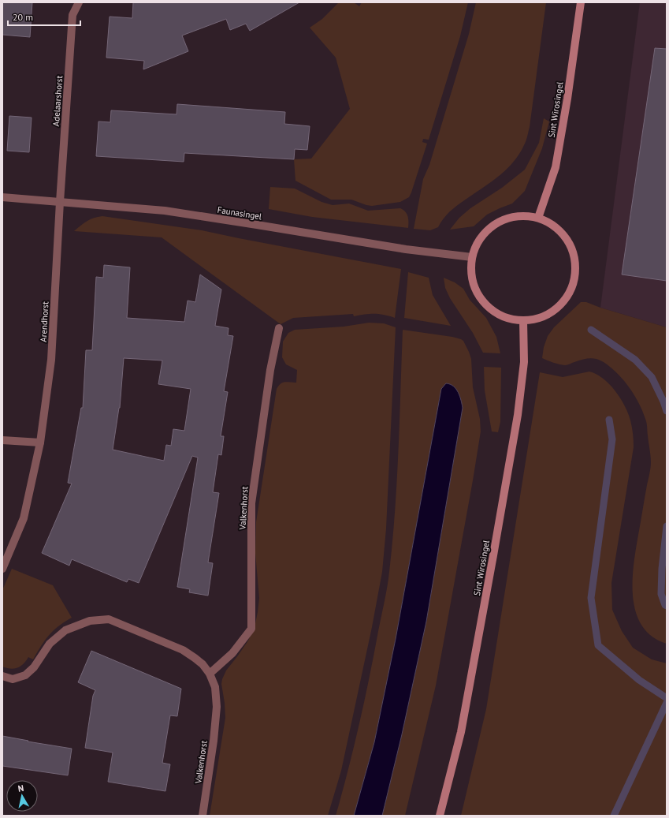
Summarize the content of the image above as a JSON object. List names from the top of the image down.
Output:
{
  "streets": {
    "main road": ["Sint Wirosingel"],
    "street": [
      "Adelaarshorst",
      "Faunasingel",
      "Arendhorst",
      "Valkenhorst"
    ]
  },
  "crossings": [
    ["Adelaarshorst", "Faunasingel"],
    ["Adelaarshorst", "Arendhorst"],
    ["Sint Wirosingel", "Faunasingel"],
    ["Faunasingel", "Arendhorst"]
  ],
  "scale_bar": "20 m",
  "north": "top"
}
